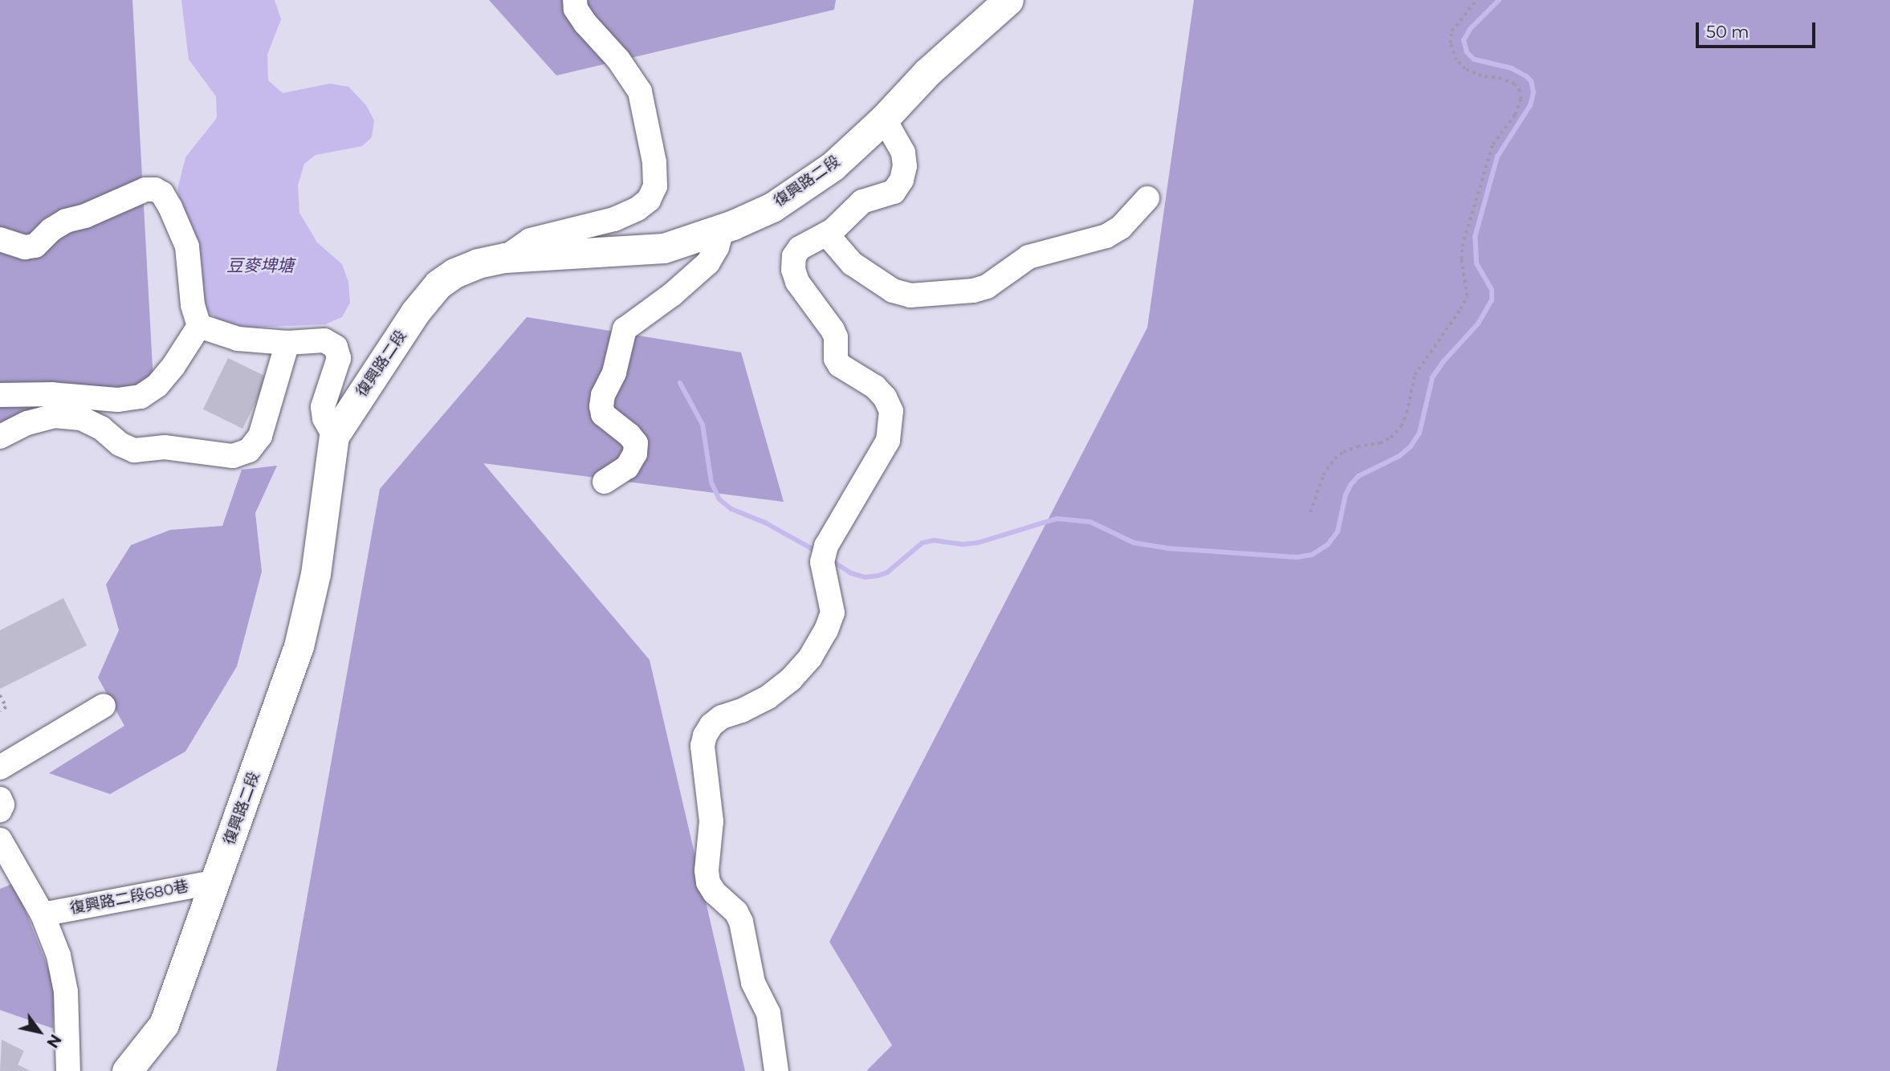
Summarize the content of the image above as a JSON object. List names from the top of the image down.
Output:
{
  "streets": {
    "main road": ["復興路二段"],
    "lane": ["復興路二段680巷"]
  },
  "crossings": [
    ["復興路二段", "復興路二段680巷"]
  ],
  "water": ["豆麥埤塘"],
  "scale_bar": "50 m",
  "north": "bottom right"
}
